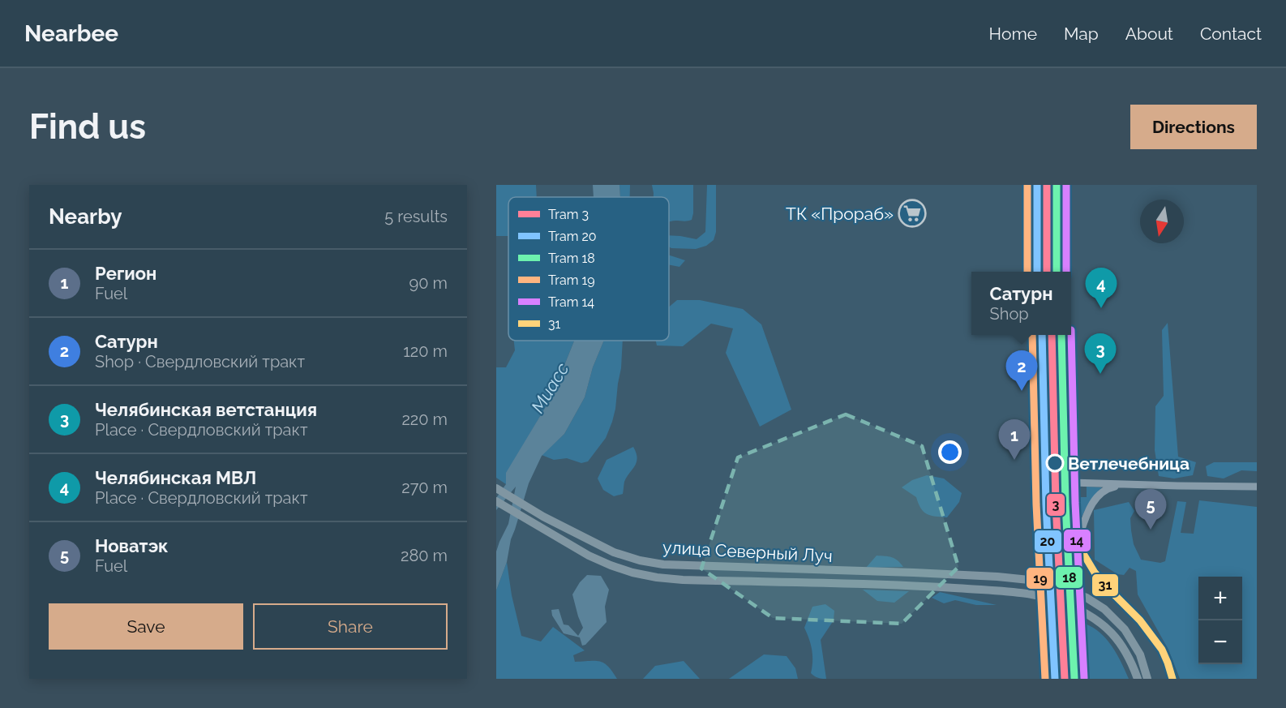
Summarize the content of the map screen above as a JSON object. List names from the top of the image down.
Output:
{
  "streets": {
    "main road": ["улица Северный Луч"]
  },
  "water": ["Миасс"],
  "places": {
    "supermarket": ["ТК «Прораб»"],
    "other": ["Ветлечебница"]
  },
  "lines": [
    "tram line 3",
    "tram line 20",
    "tram line 18",
    "tram line 19",
    "tram line 14",
    "transit line 31"
  ],
  "legend": [
    "Tram 3",
    "Tram 20",
    "Tram 18",
    "Tram 19",
    "Tram 14",
    "31"
  ],
  "north": "bottom",
  "page": {
    "header": "Nearbee",
    "nav": [
      "Home",
      "Map",
      "About",
      "Contact"
    ],
    "buttons": [
      "Directions",
      ["Save", "Share"]
    ],
    "title": "Find us",
    "heading": ["Nearby", "5 results"],
    "list": [
      {
        "mark": "1",
        "name": "Регион",
        "note": "Fuel",
        "value": "90 m"
      },
      {
        "mark": "2",
        "name": "Сатурн",
        "note": "Shop · Свердловский тракт",
        "value": "120 m"
      },
      {
        "mark": "3",
        "name": "Челябинская ветстанция",
        "note": "Place · Свердловский тракт",
        "value": "220 m"
      },
      {
        "mark": "4",
        "name": "Челябинская МВЛ",
        "note": "Place · Свердловский тракт",
        "value": "270 m"
      },
      {
        "mark": "5",
        "name": "Новатэк",
        "note": "Fuel",
        "value": "280 m"
      }
    ],
    "pins": [
      "4",
      "3",
      "2",
      "1",
      "5"
    ],
    "popup": ["Сатурн", "Shop"],
    "map_buttons": ["+", "−"]
  }
}
